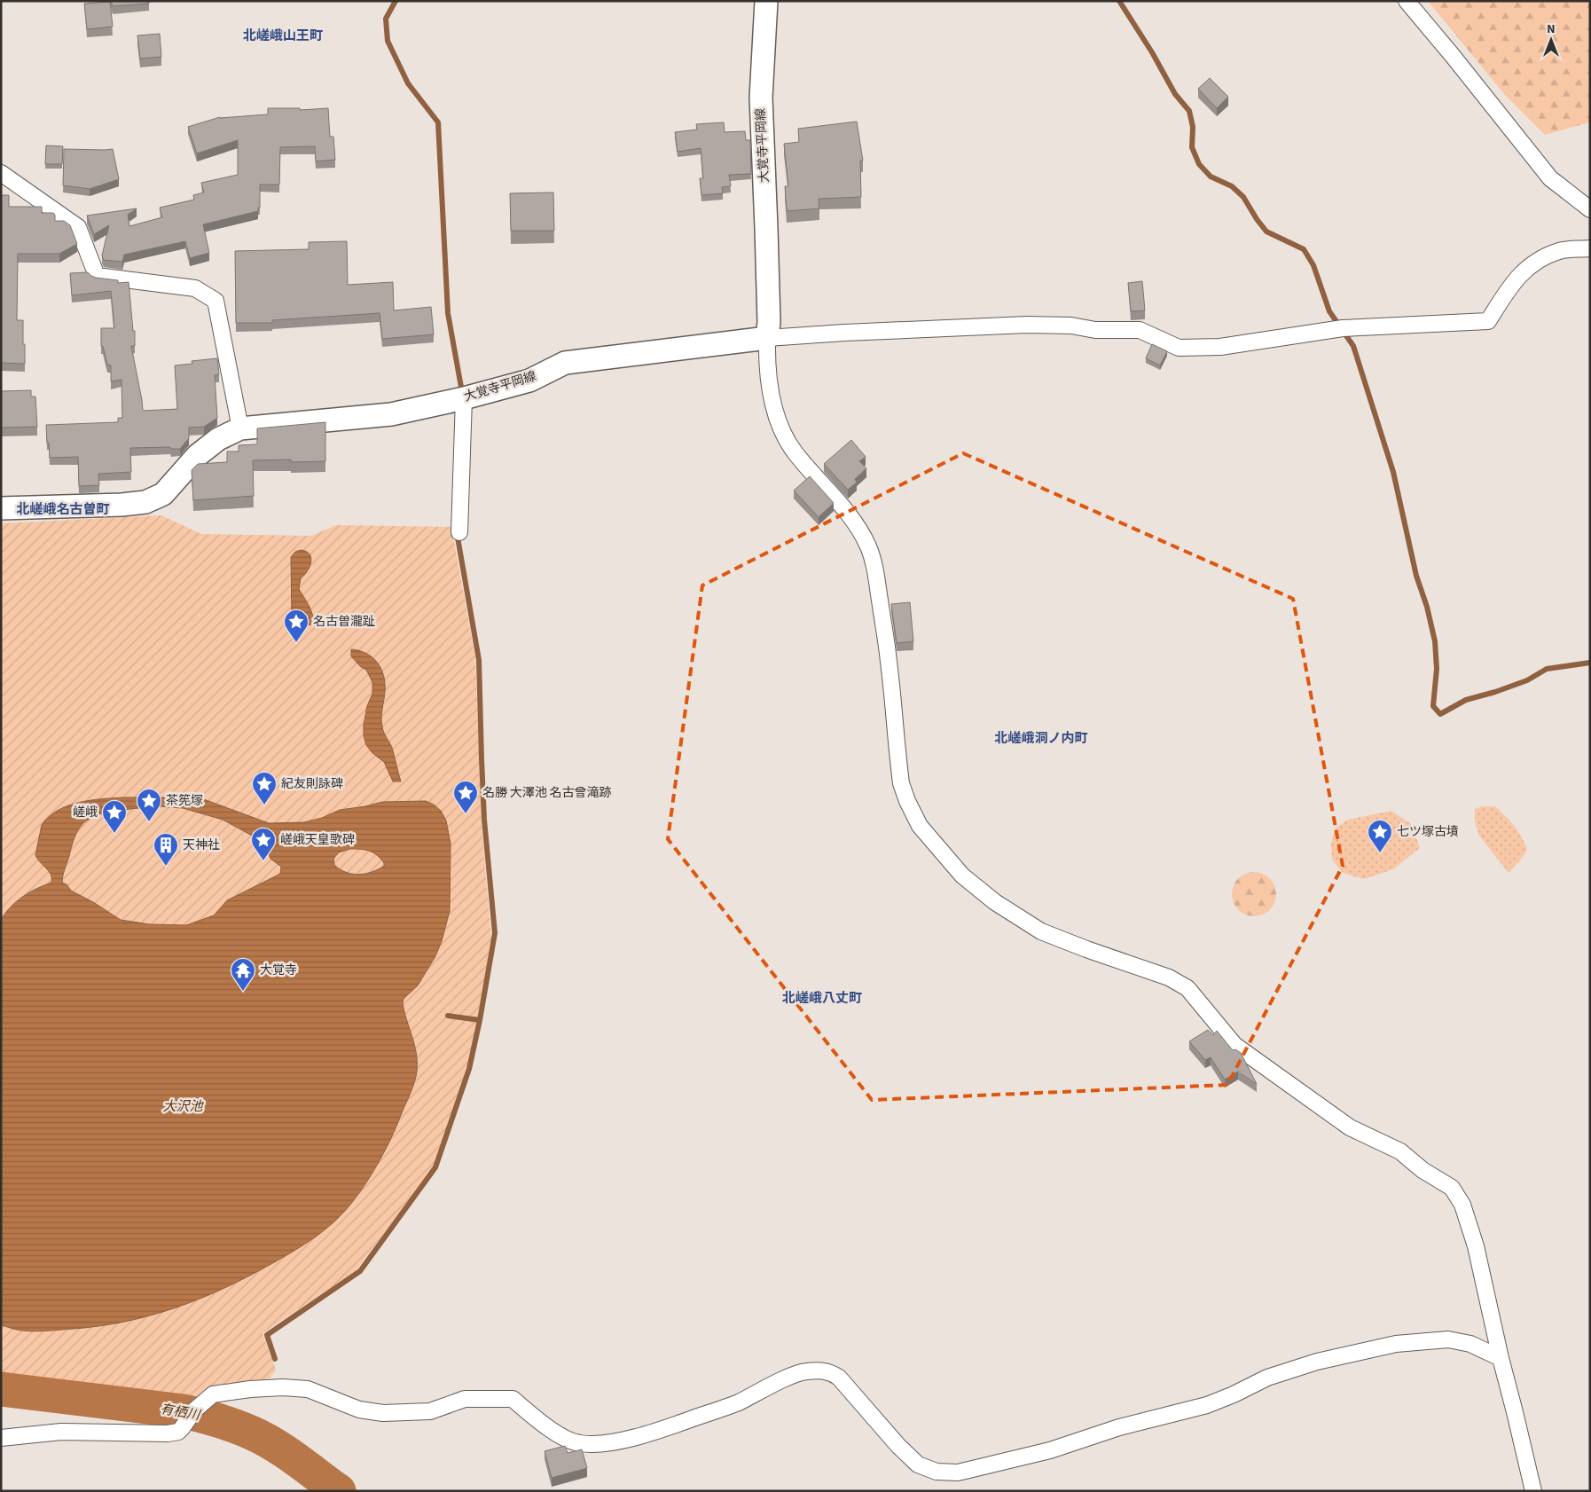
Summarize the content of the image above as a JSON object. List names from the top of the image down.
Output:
{
  "streets": {
    "main road": ["大覚寺平岡線"]
  },
  "districts": [
    "北嵯峨山王町",
    "北嵯峨名古曽町",
    "北嵯峨洞ノ内町",
    "北嵯峨八丈町"
  ],
  "water": ["大沢池", "有栖川"],
  "places": {
    "place": [
      "名古曽瀧趾",
      "紀友則詠碑",
      "名勝 大澤池 名古曾滝跡",
      "茶筅塚",
      "嵯峨",
      "七ツ塚古墳",
      "嵯峨天皇歌碑"
    ],
    "building": ["天神社"],
    "temple": ["大覚寺"]
  },
  "north": "top"
}
